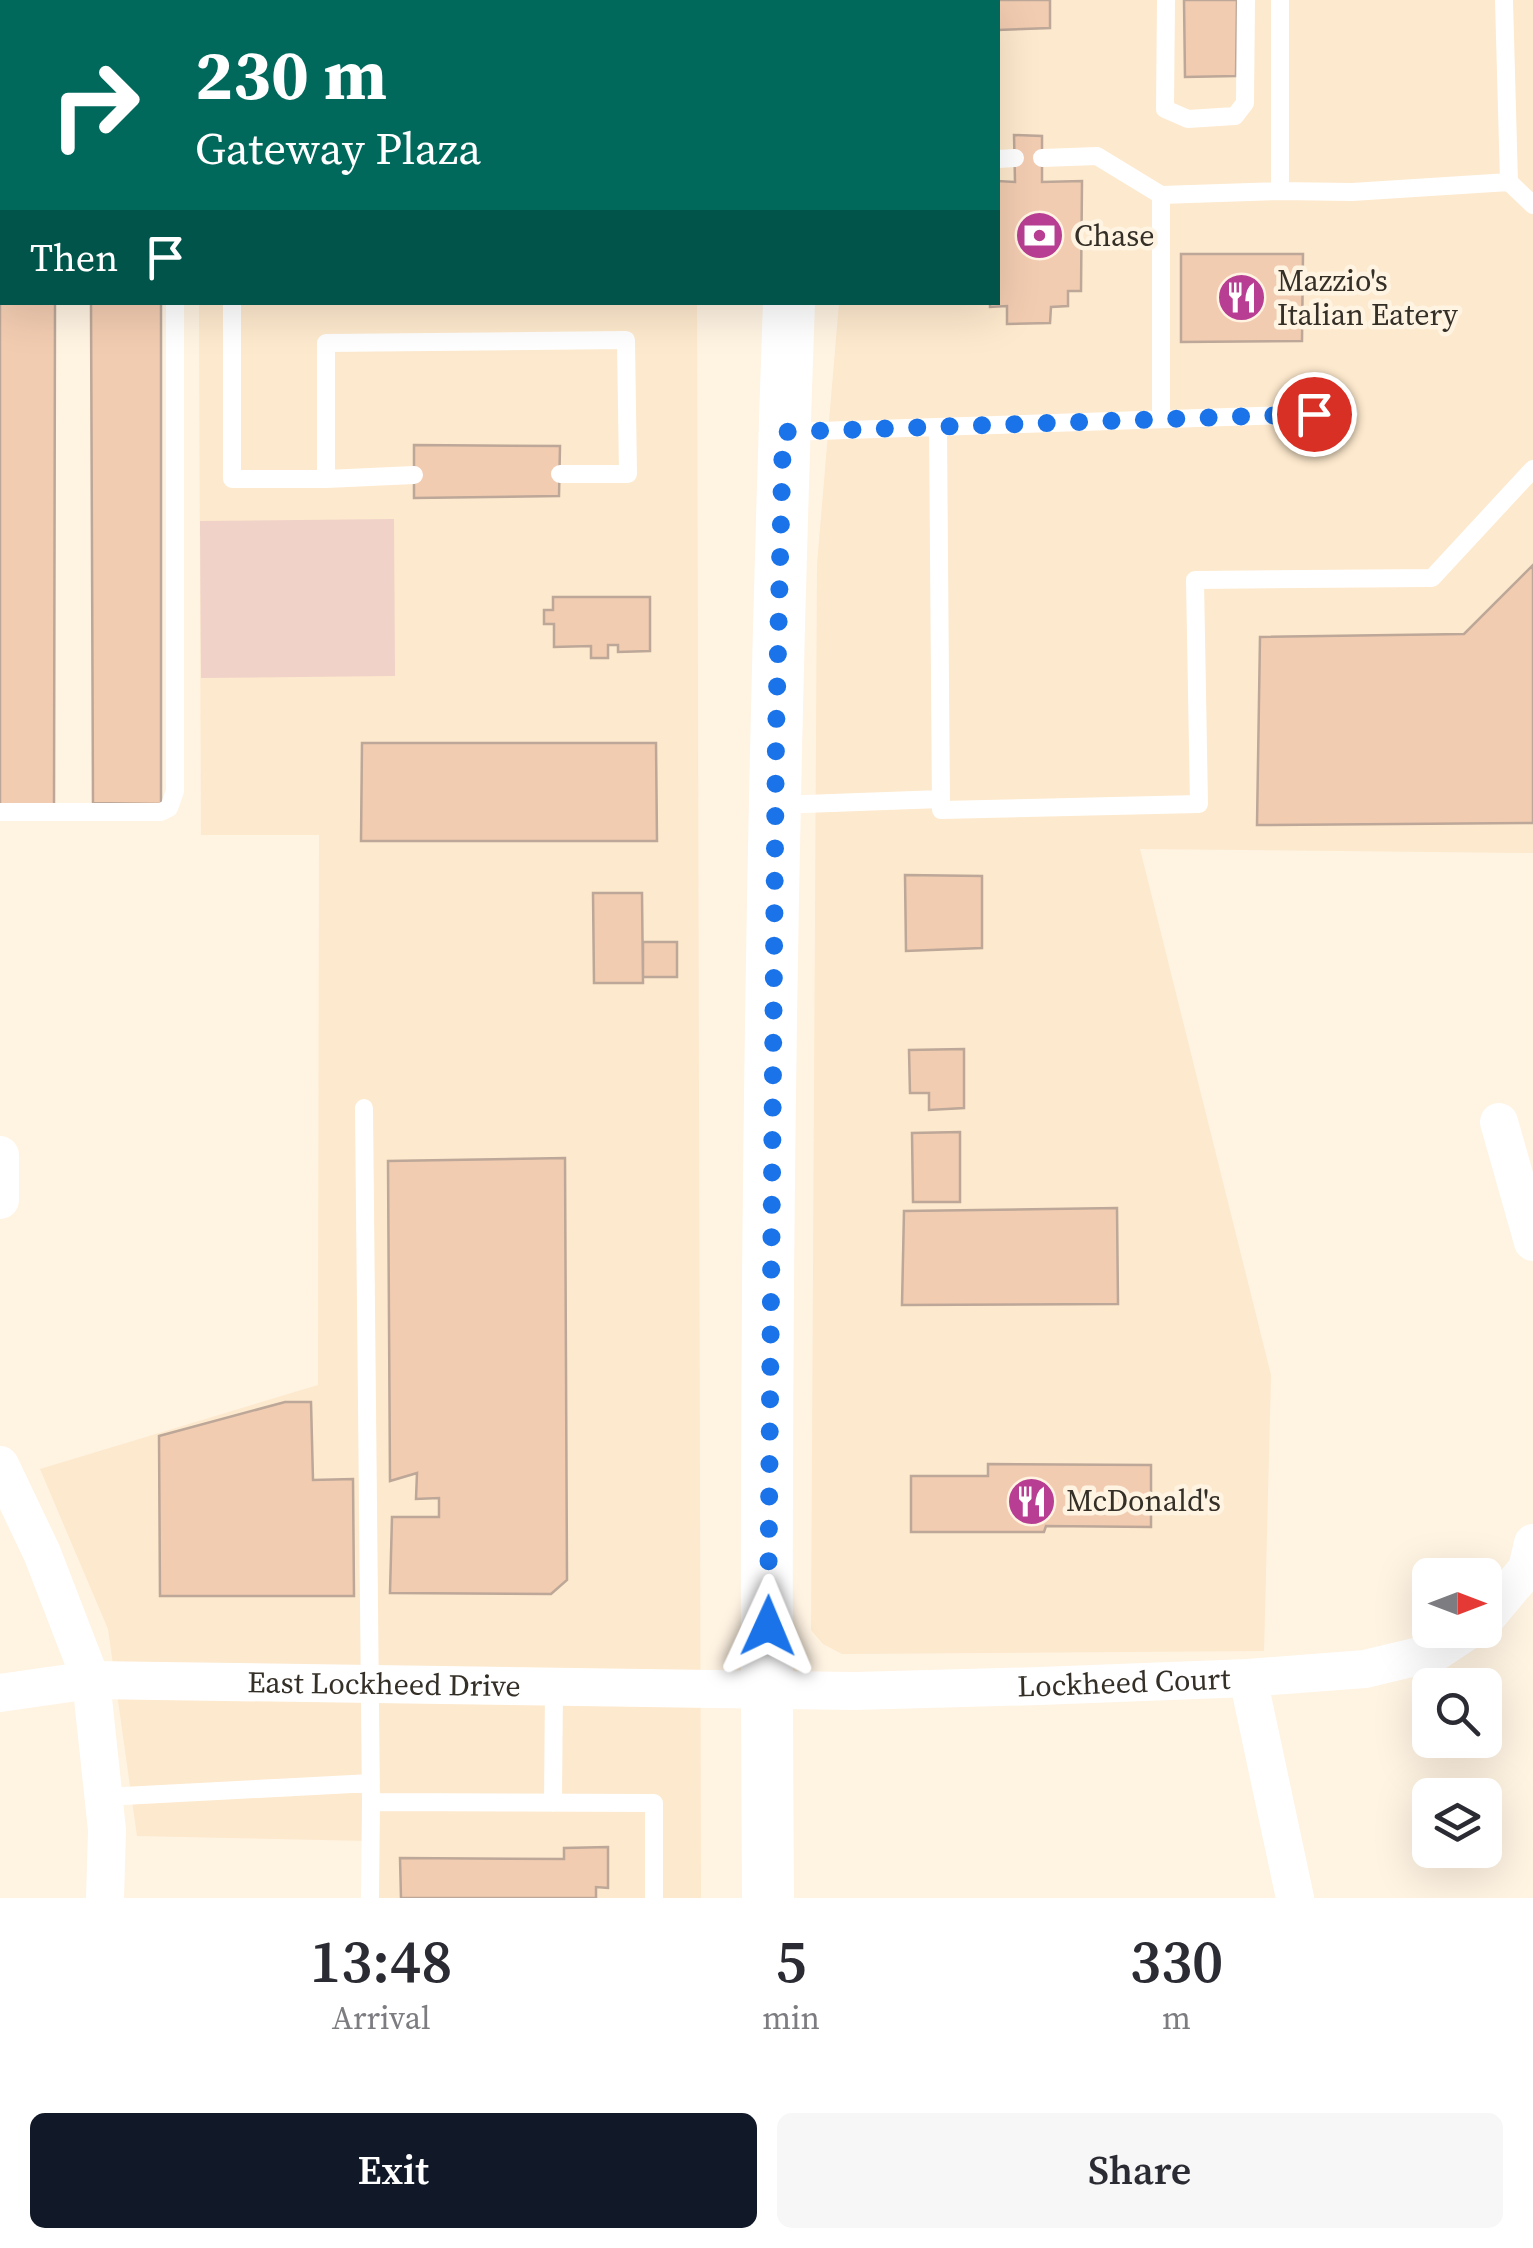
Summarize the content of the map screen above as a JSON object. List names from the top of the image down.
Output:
{
  "streets": {
    "street": ["Lockheed Court", "East Lockheed Drive"]
  },
  "crossings": [
    ["Lockheed Court", "East Lockheed Drive"]
  ],
  "places": {
    "bank": ["Chase"],
    "restaurant": ["Mazzio's Italian Eatery", "McDonald's"]
  },
  "north": "right",
  "page": {
    "turn": ["230 m", "Gateway Plaza"],
    "then": "Then",
    "eta": [
      "13:48",
      "Arrival",
      "5",
      "min",
      "330",
      "m"
    ],
    "buttons": ["Exit", "Share"]
  }
}
